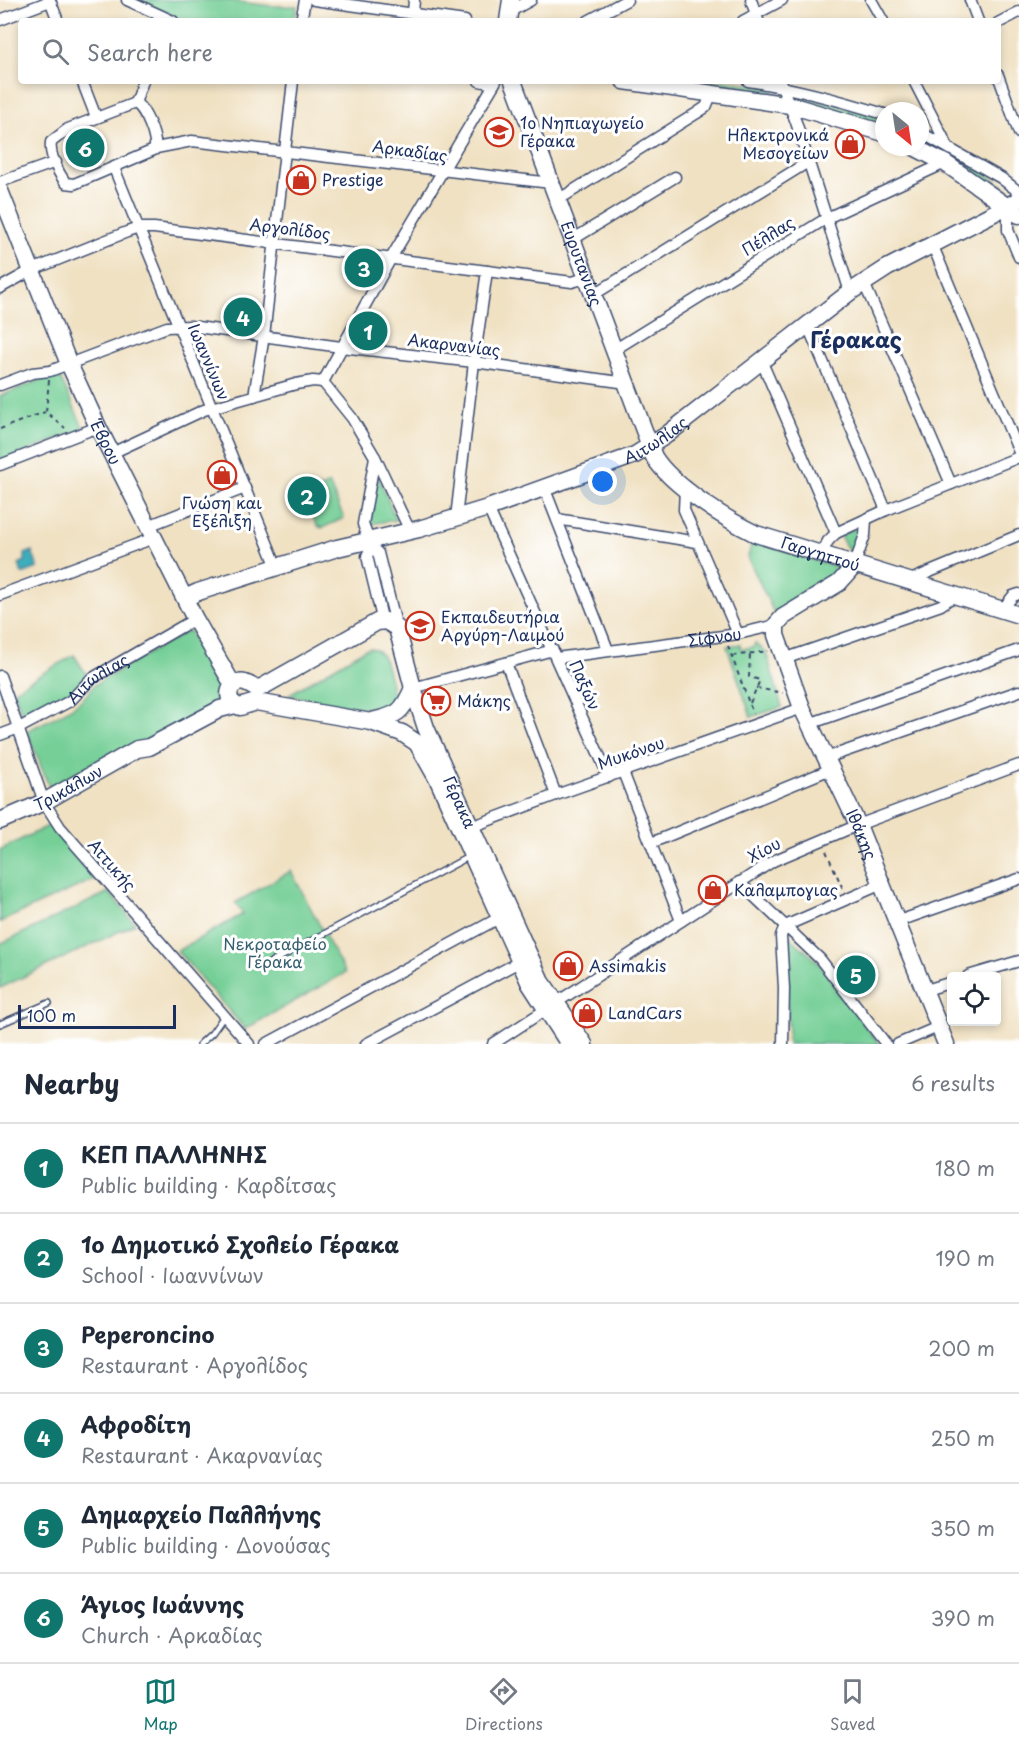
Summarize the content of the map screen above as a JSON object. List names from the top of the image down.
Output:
{
  "streets": {
    "street": [
      "Αρκαδίας",
      "Αργολίδος",
      "Πέλλας",
      "Ευρυτανίας",
      "Ακαρνανίας",
      "Ιωαννίνων",
      "Αιτωλίας",
      "Έβρου",
      "Γαργηττού",
      "Σίφνου",
      "Παξών",
      "Μυκόνου",
      "Τρικάλων",
      "Γέρακα",
      "Ιθάκης",
      "Χίου",
      "Αττικής"
    ]
  },
  "crossings": [
    ["Αρκαδίας", "Ευρυτανίας"],
    ["Αρκαδίας", "Ιωαννίνων"],
    ["Αργολίδος", "Ευρυτανίας"],
    ["Αργολίδος", "Ιωαννίνων"],
    ["Αργολίδος", "Έβρου"],
    ["Πέλλας", "Ευρυτανίας"],
    ["Ευρυτανίας", "Ακαρνανίας"],
    ["Ευρυτανίας", "Αιτωλίας"],
    ["Ευρυτανίας", "Γαργηττού"],
    ["Ακαρνανίας", "Ιωαννίνων"],
    ["Ακαρνανίας", "Έβρου"],
    ["Ιωαννίνων", "Αιτωλίας"],
    ["Αιτωλίας", "Έβρου"],
    ["Αιτωλίας", "Γαργηττού"],
    ["Αιτωλίας", "Παξών"],
    ["Αιτωλίας", "Γέρακα"],
    ["Αιτωλίας", "Αττικής"],
    ["Έβρου", "Τρικάλων"],
    ["Έβρου", "Γέρακα"],
    ["Γαργηττού", "Σίφνου"],
    ["Σίφνου", "Παξών"],
    ["Σίφνου", "Γέρακα"],
    ["Σίφνου", "Ιθάκης"],
    ["Παξών", "Μυκόνου"],
    ["Μυκόνου", "Γέρακα"],
    ["Μυκόνου", "Ιθάκης"],
    ["Τρικάλων", "Γέρακα"],
    ["Τρικάλων", "Αττικής"],
    ["Γέρακα", "Χίου"],
    ["Ιθάκης", "Χίου"]
  ],
  "districts": ["Γέρακας"],
  "parks": ["Νεκροταφείο Γέρακα"],
  "places": {
    "school or university": ["1ο Νηπιαγωγείο Γέρακα", "Εκπαιδευτήρια Αργύρη-Λαιμού"],
    "shop": [
      "Ηλεκτρονικά Μεσογείων",
      "Prestige",
      "Γνώση και Εξέλιξη",
      "Καλαμπογιας",
      "Assimakis",
      "LandCars"
    ],
    "supermarket": ["Μάκης"]
  },
  "scale_bar": "100 m",
  "north": "bottom right",
  "page": {
    "search": "Search here",
    "pins": [
      "6",
      "3",
      "4",
      "1",
      "2",
      "5"
    ],
    "scale": "100 m",
    "heading": ["Nearby", "6 results"],
    "list": [
      {
        "mark": "1",
        "name": "ΚΕΠ ΠΑΛΛΗΝΗΣ",
        "note": "Public building · Καρδίτσας",
        "value": "180 m"
      },
      {
        "mark": "2",
        "name": "1ο Δημοτικό Σχολείο Γέρακα",
        "note": "School · Ιωαννίνων",
        "value": "190 m"
      },
      {
        "mark": "3",
        "name": "Peperoncino",
        "note": "Restaurant · Αργολίδος",
        "value": "200 m"
      },
      {
        "mark": "4",
        "name": "Αφροδίτη",
        "note": "Restaurant · Ακαρνανίας",
        "value": "250 m"
      },
      {
        "mark": "5",
        "name": "Δημαρχείο Παλλήνης",
        "note": "Public building · Δονούσας",
        "value": "350 m"
      },
      {
        "mark": "6",
        "name": "Άγιος Ιωάννης",
        "note": "Church · Αρκαδίας",
        "value": "390 m"
      }
    ],
    "nav": ["Map", "Directions", "Saved"]
  }
}
